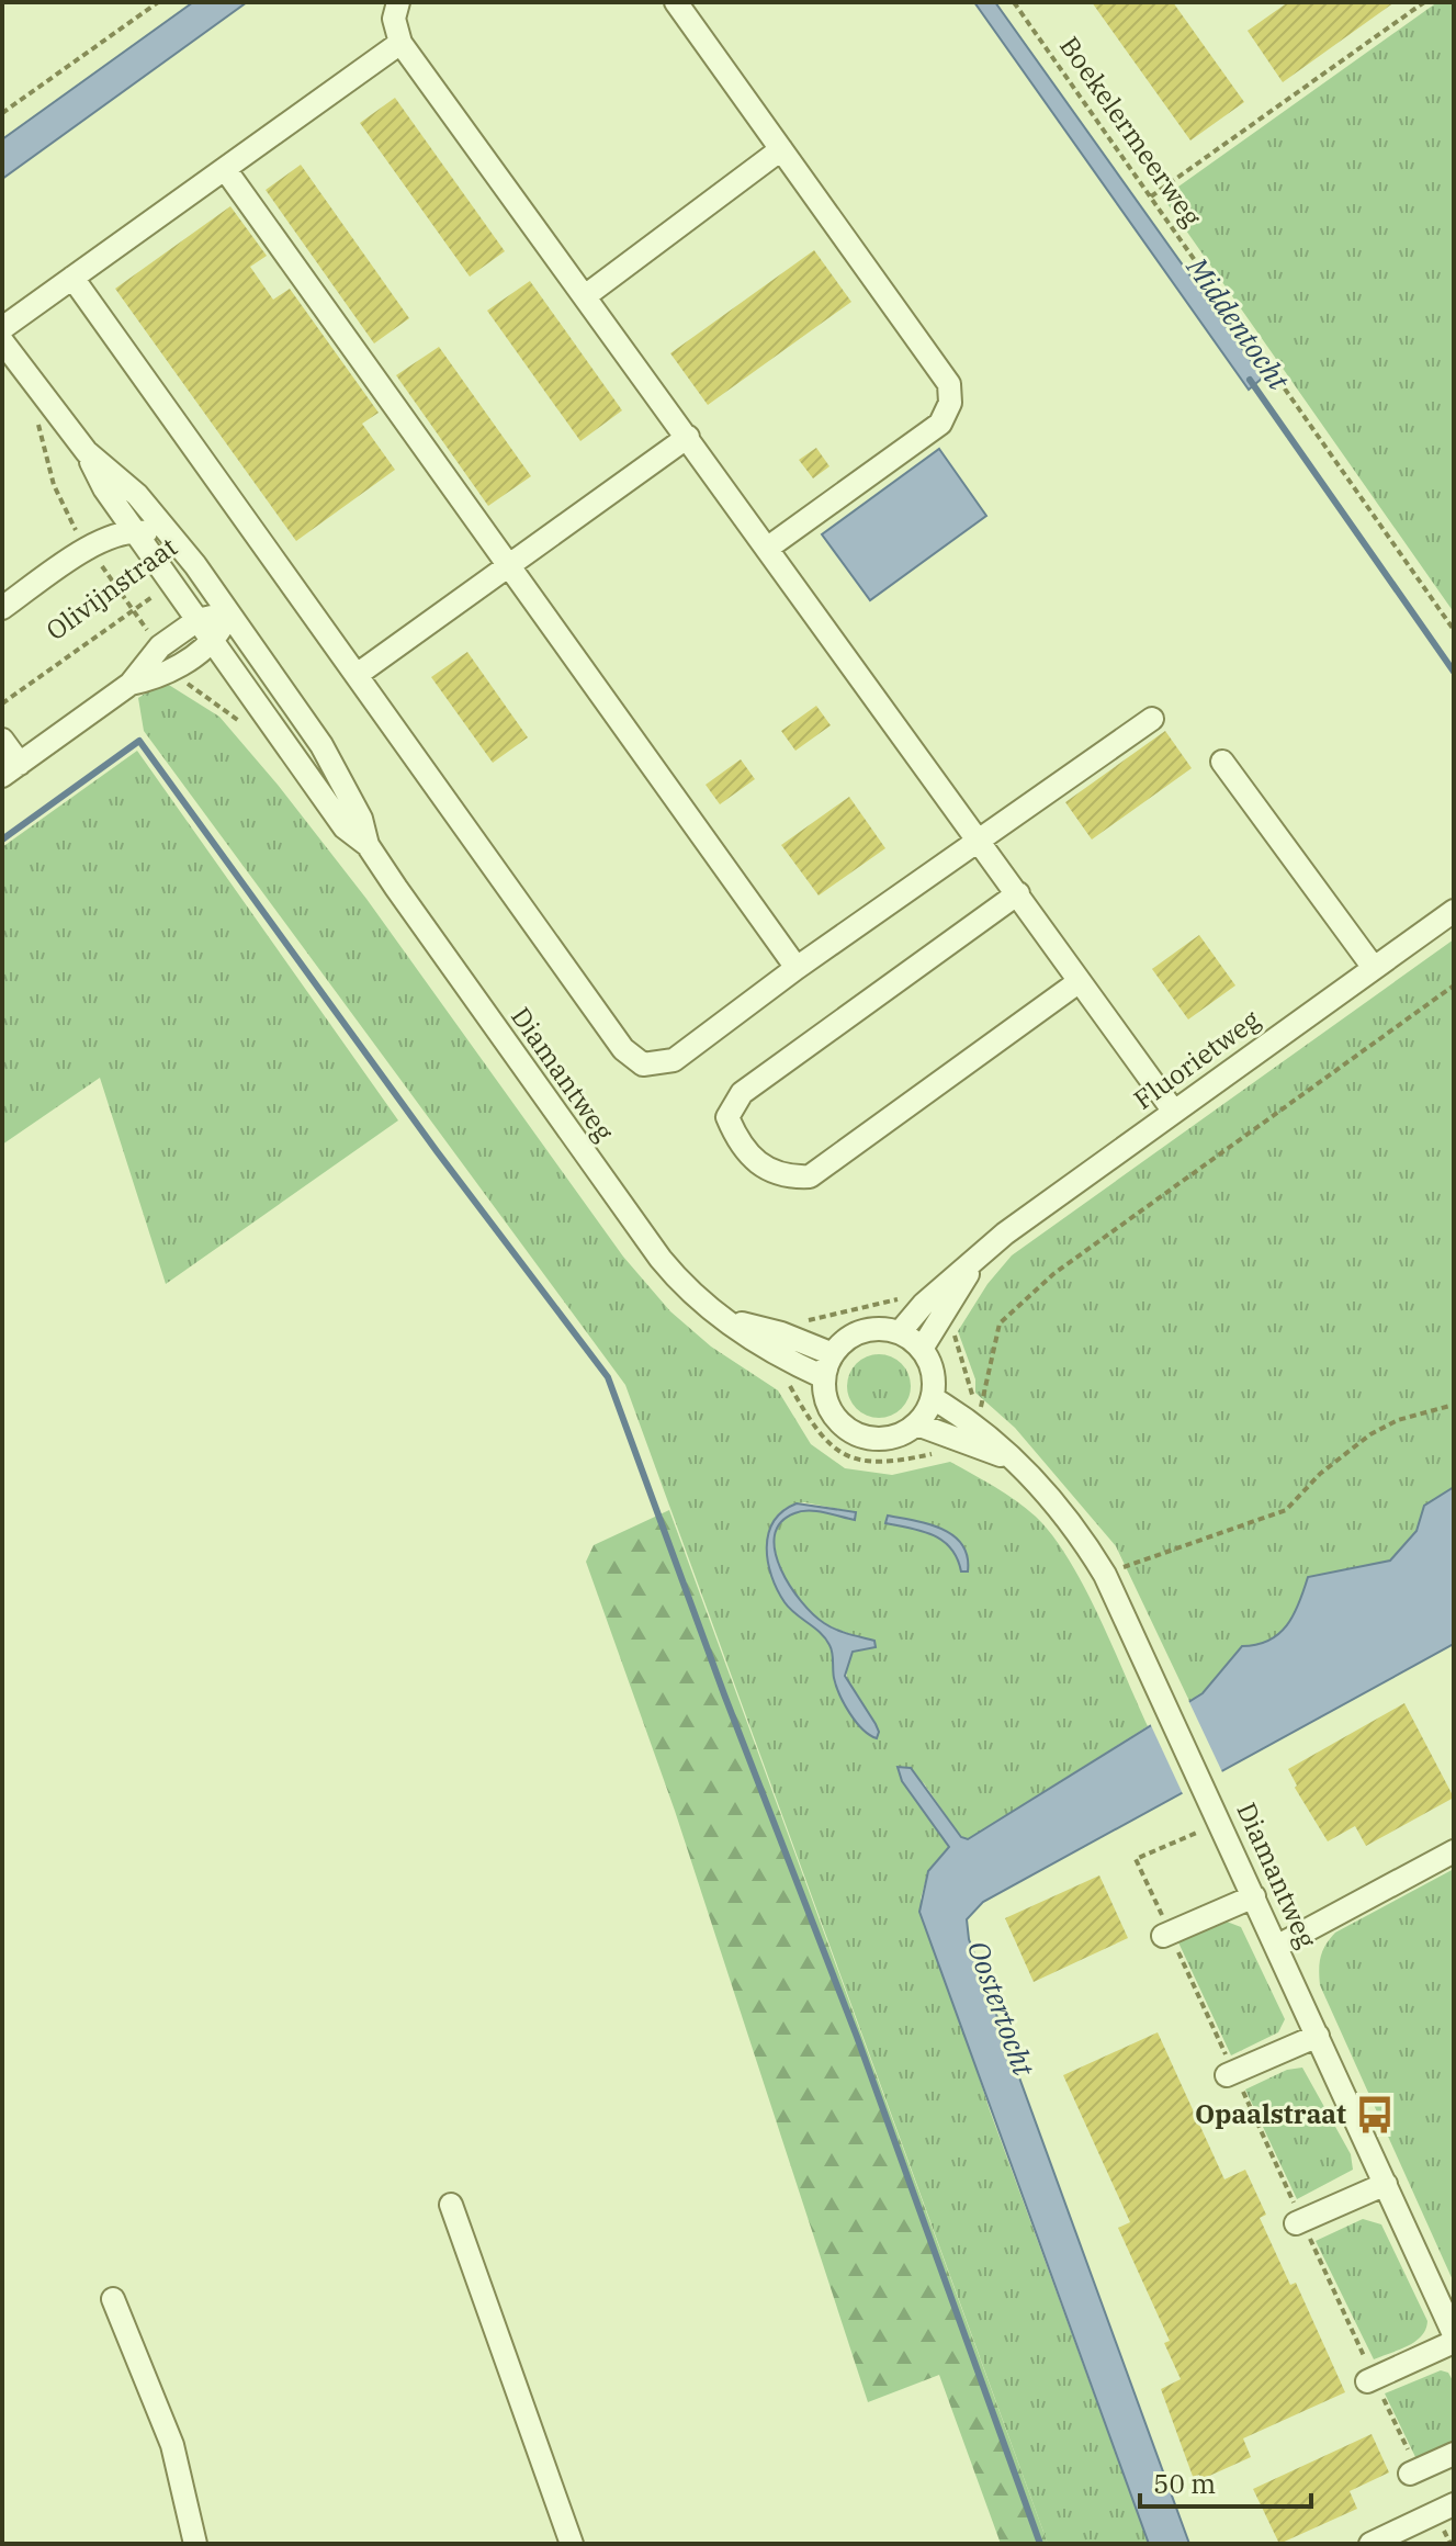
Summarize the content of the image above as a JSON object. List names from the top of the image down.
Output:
{
  "streets": {
    "street": ["Fluorietweg", "Diamantweg"],
    "path": ["Boekelermeerweg", "Olivijnstraat"]
  },
  "crossings": [
    ["Olivijnstraat", "Diamantweg"],
    ["Fluorietweg", "Diamantweg"]
  ],
  "water": ["Middentocht", "Oostertocht"],
  "places": {
    "bus stop": ["Opaalstraat"]
  },
  "scale_bar": "50 m"
}
